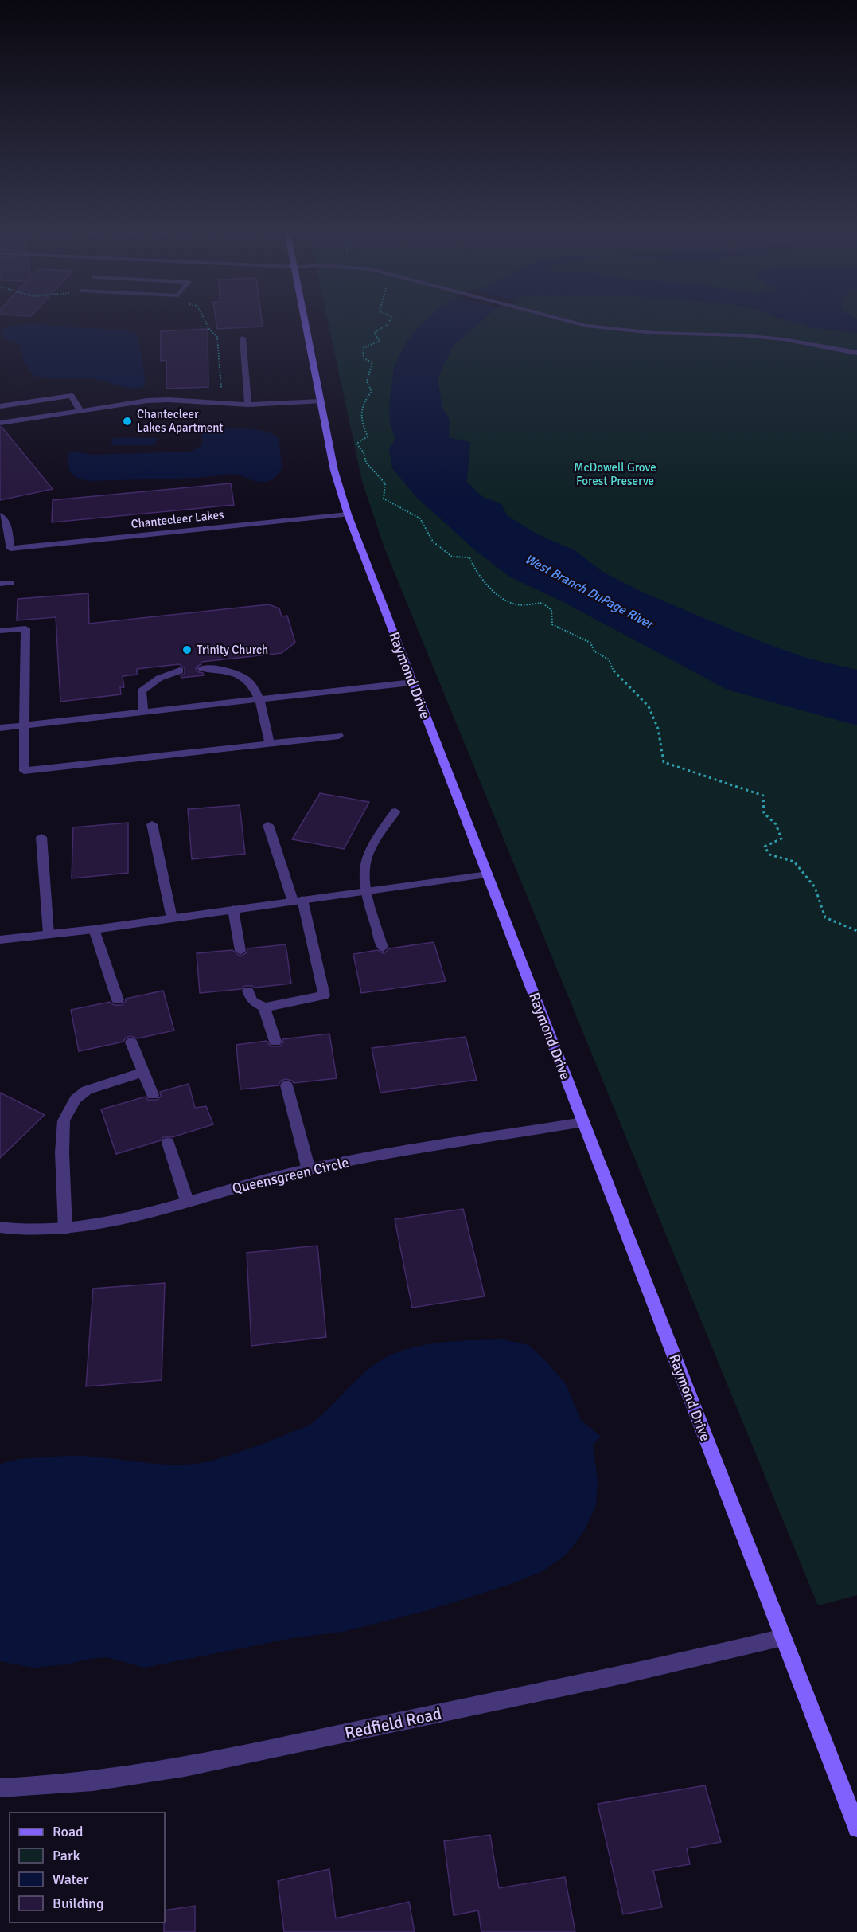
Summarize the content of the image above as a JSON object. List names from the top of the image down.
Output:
{
  "streets": {
    "street": [
      "Chantecleer Lakes",
      "Raymond Drive",
      "Queensgreen Circle",
      "Redfield Road"
    ]
  },
  "crossings": [
    ["Chantecleer Lakes", "Raymond Drive"],
    ["Raymond Drive", "Queensgreen Circle"],
    ["Raymond Drive", "Redfield Road"]
  ],
  "water": ["West Branch DuPage River"],
  "parks": ["McDowell Grove Forest Preserve"],
  "places": ["Chantecleer Lakes Apartment", "Trinity Church"],
  "legend": [
    "Road",
    "Park",
    "Water",
    "Building"
  ]
}
